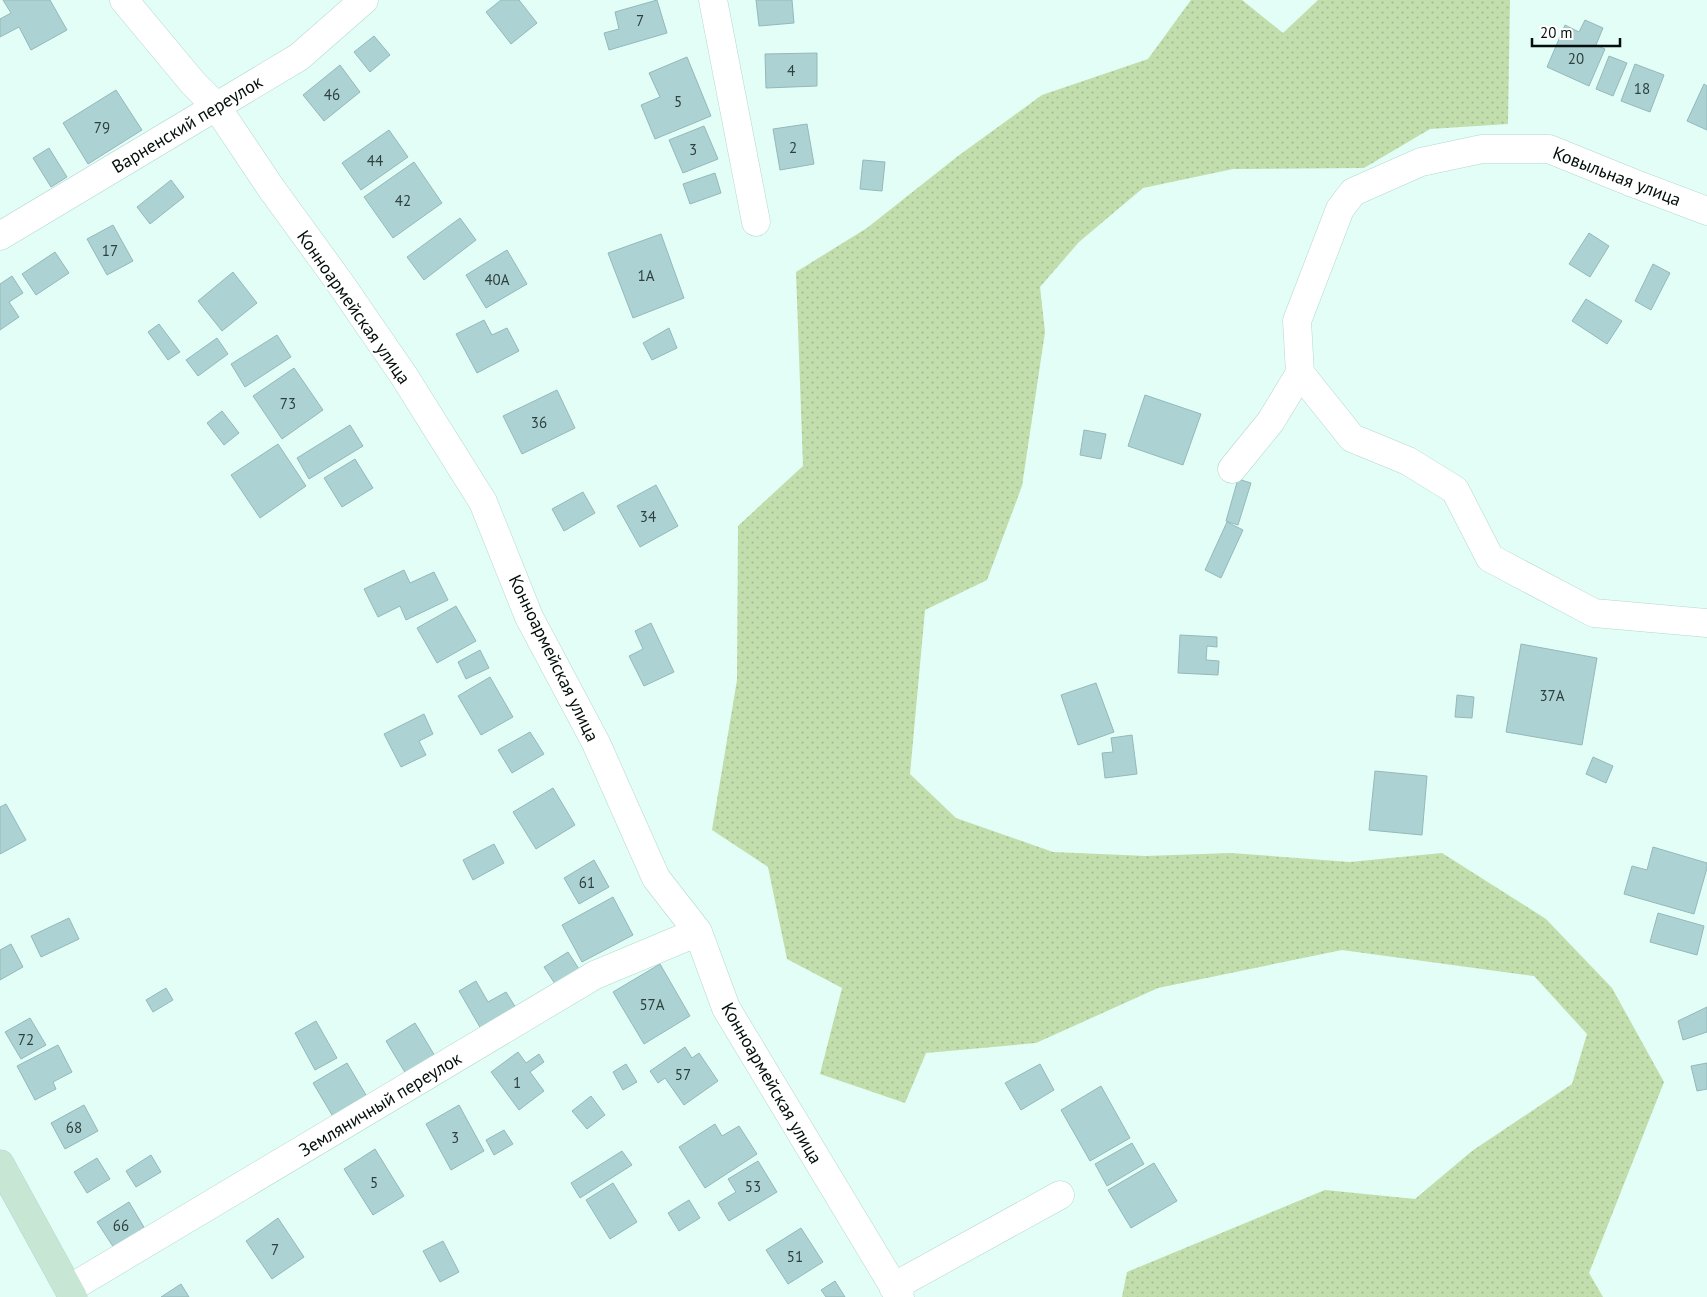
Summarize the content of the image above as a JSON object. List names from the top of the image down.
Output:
{
  "streets": {
    "street": [
      "Варненский переулок",
      "Ковыльная улица",
      "Конноармейская улица",
      "Земляничный переулок"
    ]
  },
  "crossings": [
    ["Варненский переулок", "Конноармейская улица"],
    ["Конноармейская улица", "Земляничный переулок"]
  ],
  "house_numbers": [
    "7",
    "20",
    "4",
    "18",
    "46",
    "5",
    "79",
    "2",
    "3",
    "44",
    "42",
    "17",
    "1А",
    "40А",
    "73",
    "36",
    "34",
    "37А",
    "61",
    "57А",
    "72",
    "57",
    "1",
    "68",
    "3",
    "5",
    "53",
    "66",
    "7",
    "51"
  ],
  "scale_bar": "20 m"
}
